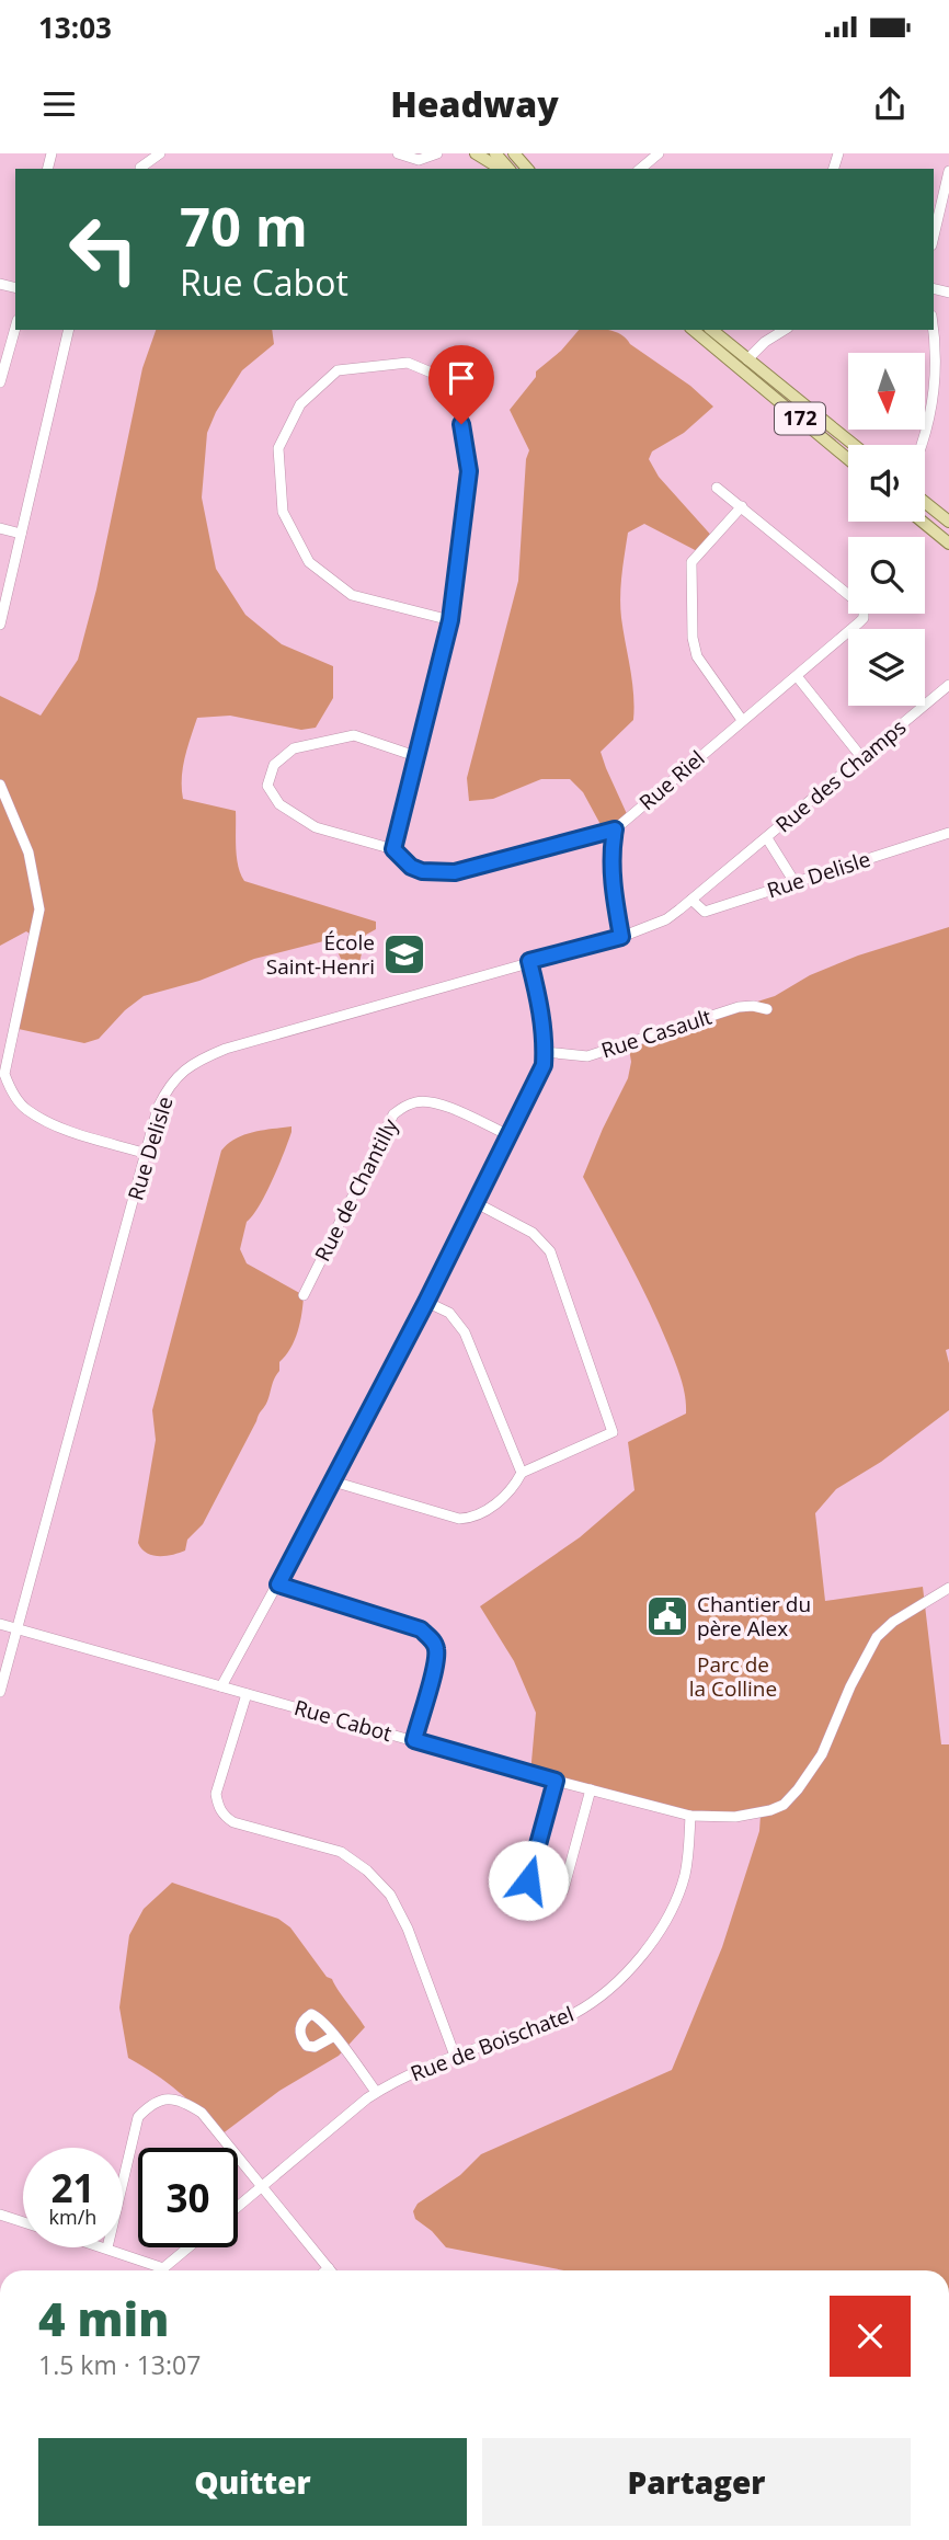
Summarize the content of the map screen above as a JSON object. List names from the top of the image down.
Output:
{
  "streets": {
    "main road": ["172"],
    "street": [
      "Rue des Champs",
      "Rue Riel",
      "Rue Delisle",
      "Rue Casault",
      "Rue de Chantilly",
      "Rue Cabot",
      "Rue de Boischatel"
    ]
  },
  "crossings": [
    ["Rue des Champs", "Rue Delisle"],
    ["Rue Delisle", "Rue Cabot"],
    ["Rue Cabot", "Rue de Boischatel"]
  ],
  "parks": ["Parc de la Colline"],
  "places": {
    "school or university": ["École Saint-Henri"],
    "public building": ["Chantier du père Alex"]
  },
  "north": "bottom",
  "page": {
    "status": "13:03",
    "header": "Headway",
    "turn": ["70 m", "Rue Cabot"],
    "speed": "21 km/h",
    "limit": "30",
    "heading": ["4 min", "1.5 km · 13:07"],
    "buttons": ["Quitter", "Partager"]
  }
}
